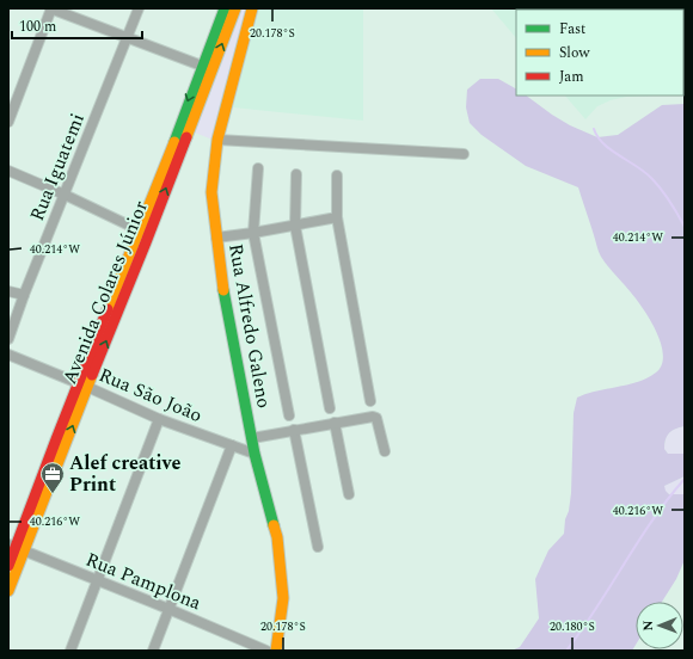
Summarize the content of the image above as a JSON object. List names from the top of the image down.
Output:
{
  "streets": {
    "street": [
      "Rua Iguatemi",
      "Avenida Colares Júnior",
      "Rua Alfredo Galeno",
      "Rua São João",
      "Rua Pamplona"
    ]
  },
  "crossings": [
    ["Avenida Colares Júnior", "Rua São João"],
    ["Avenida Colares Júnior", "Rua Pamplona"],
    ["Rua Alfredo Galeno", "Rua São João"]
  ],
  "places": {
    "office": ["Alef creative Print"]
  },
  "legend": ["Fast", "Slow", "Jam"],
  "scale_bar": "100 m",
  "north": "left",
  "coordinates": [
    "20.178°S",
    "40.214°W",
    "40.216°W",
    "20.180°S"
  ]
}
